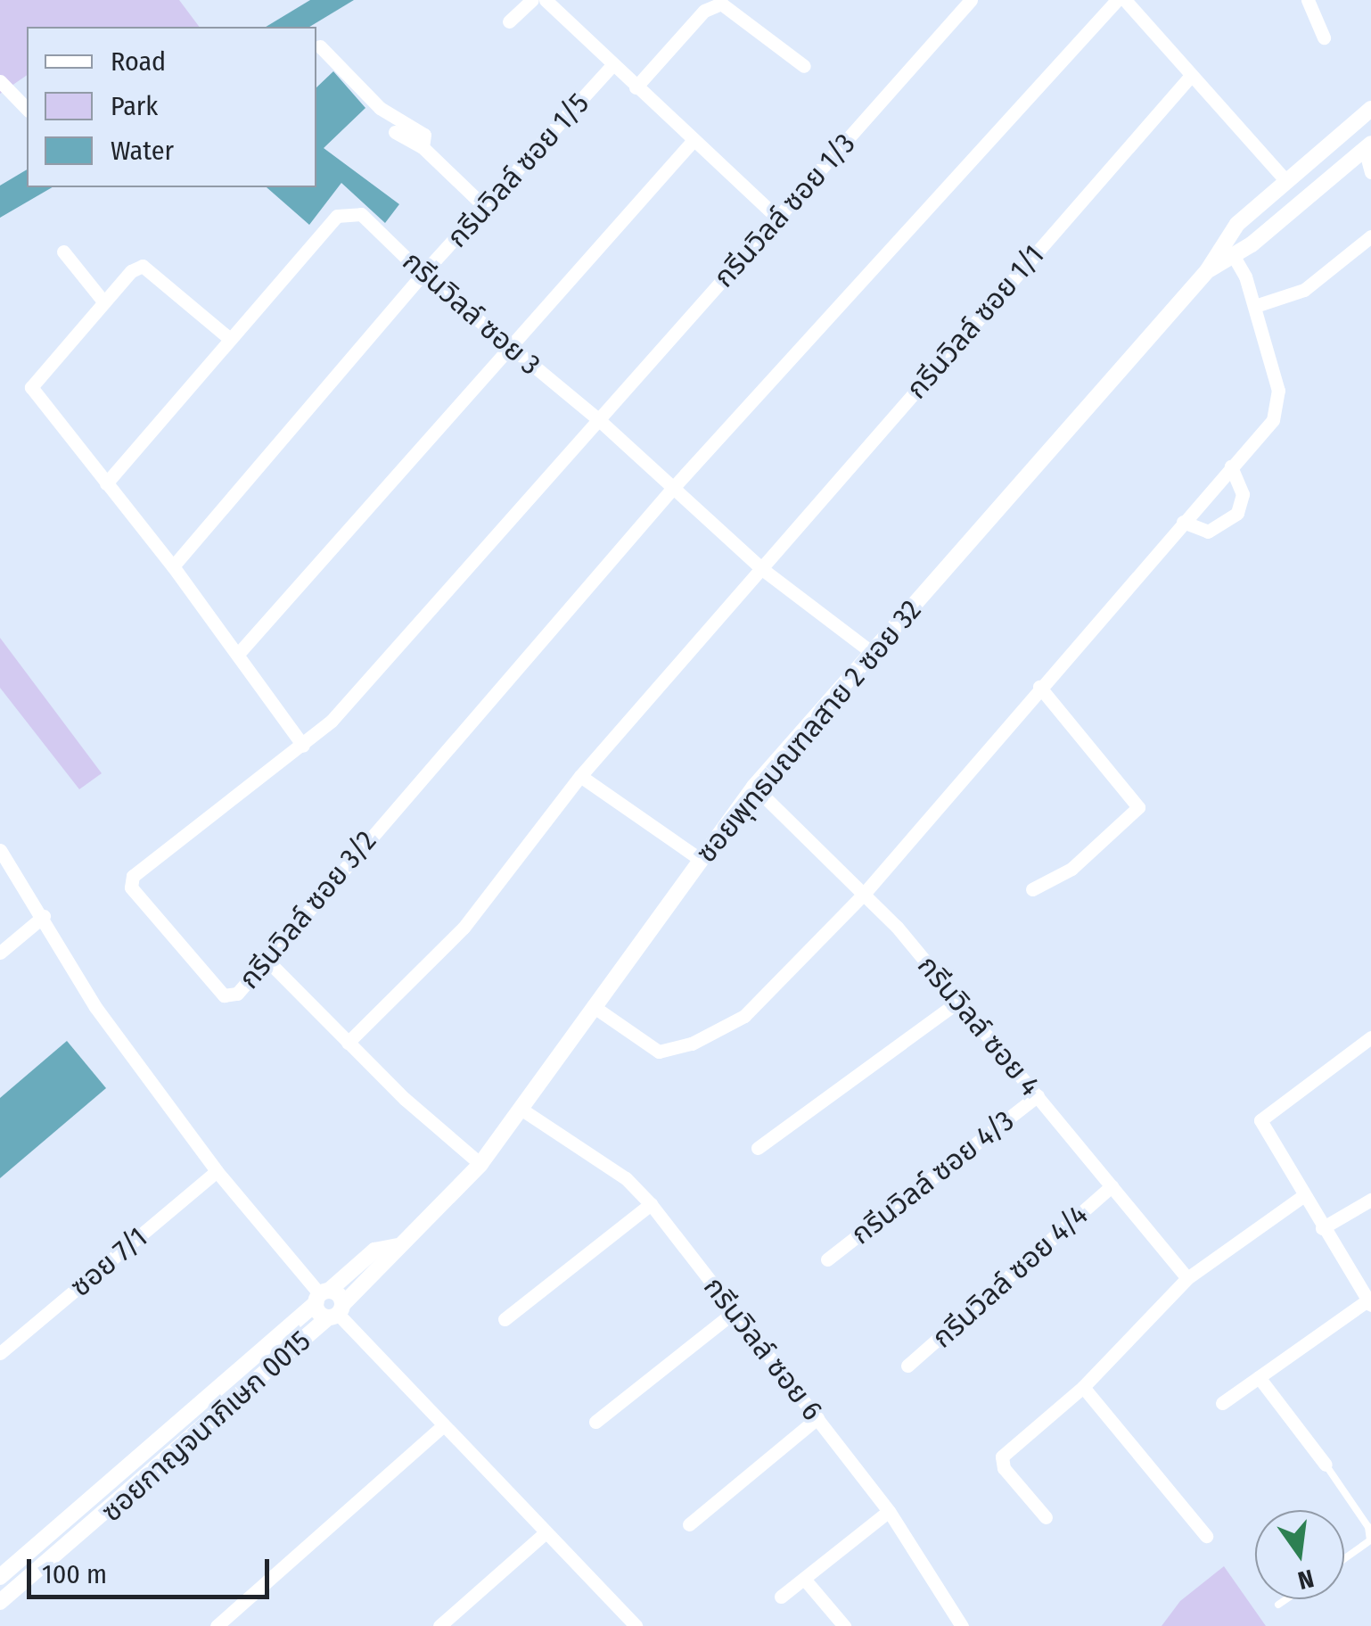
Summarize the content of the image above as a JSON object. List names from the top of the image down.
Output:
{
  "streets": {
    "street": [
      "กรีนวิลล์ ซอย 1/5",
      "กรีนวิลล์ ซอย 1/3",
      "กรีนวิลล์ ซอย 3",
      "กรีนวิลล์ ซอย 1/1",
      "ซอยพุทธมณฑลสาย 2 ซอย 32",
      "กรีนวิลล์ ซอย 3/2",
      "กรีนวิลล์ ซอย 4",
      "กรีนวิลล์ ซอย 4/3",
      "ซอย 7/1",
      "กรีนวิลล์ ซอย 4/4",
      "กรีนวิลล์ ซอย 6",
      "ซอยกาญจนาภิเษก 0015"
    ]
  },
  "crossings": [
    ["กรีนวิลล์ ซอย 1/5", "กรีนวิลล์ ซอย 3"],
    ["กรีนวิลล์ ซอย 1/3", "กรีนวิลล์ ซอย 3"],
    ["กรีนวิลล์ ซอย 1/3", "กรีนวิลล์ ซอย 3/2"],
    ["กรีนวิลล์ ซอย 3", "กรีนวิลล์ ซอย 1/1"],
    ["กรีนวิลล์ ซอย 3", "ซอยพุทธมณฑลสาย 2 ซอย 32"],
    ["กรีนวิลล์ ซอย 3", "กรีนวิลล์ ซอย 3/2"],
    ["ซอยพุทธมณฑลสาย 2 ซอย 32", "กรีนวิลล์ ซอย 4"],
    ["ซอยพุทธมณฑลสาย 2 ซอย 32", "กรีนวิลล์ ซอย 6"],
    ["ซอยพุทธมณฑลสาย 2 ซอย 32", "ซอยกาญจนาภิเษก 0015"],
    ["กรีนวิลล์ ซอย 4", "กรีนวิลล์ ซอย 4/3"],
    ["กรีนวิลล์ ซอย 4", "กรีนวิลล์ ซอย 4/4"]
  ],
  "legend": ["Road", "Park", "Water"],
  "scale_bar": "100 m",
  "north": "bottom"
}
